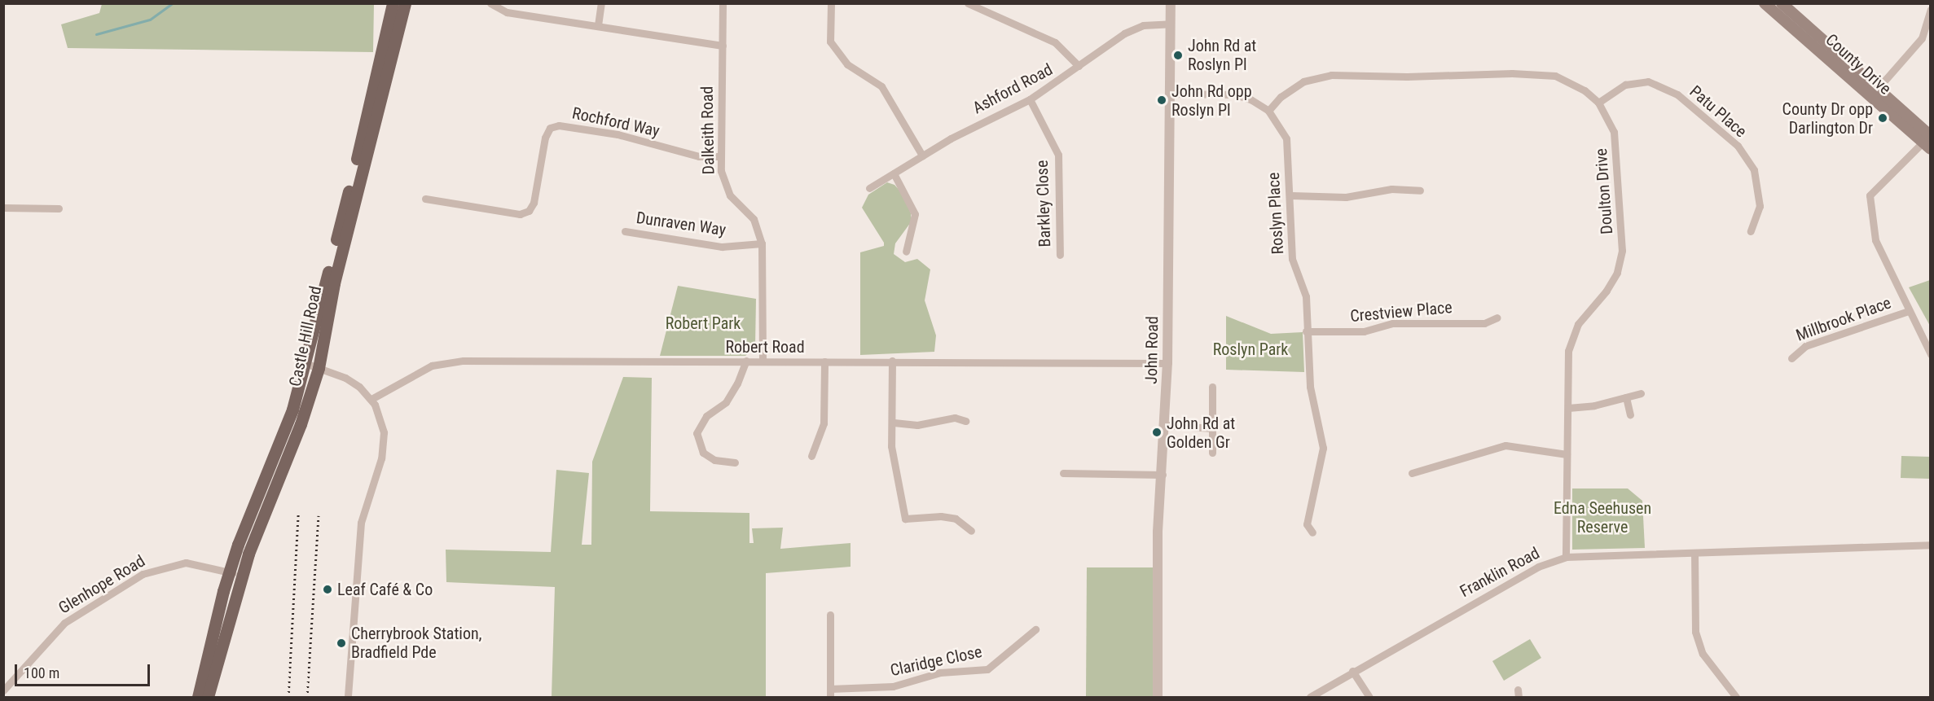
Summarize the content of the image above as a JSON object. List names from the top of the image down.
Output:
{
  "streets": {
    "main road": ["County Drive", "Castle Hill Road"],
    "street": [
      "Ashford Road",
      "Patu Place",
      "Rochford Way",
      "Dalkeith Road",
      "Doulton Drive",
      "Barkley Close",
      "Roslyn Place",
      "Dunraven Way",
      "Crestview Place",
      "Millbrook Place",
      "Robert Road",
      "John Road",
      "Franklin Road",
      "Glenhope Road",
      "Claridge Close"
    ]
  },
  "crossings": [
    ["Ashford Road", "Barkley Close"],
    ["Ashford Road", "John Road"],
    ["Patu Place", "Doulton Drive"],
    ["Rochford Way", "Dalkeith Road"],
    ["Dalkeith Road", "Dunraven Way"],
    ["Dalkeith Road", "Robert Road"],
    ["Doulton Drive", "Roslyn Place"],
    ["Doulton Drive", "Franklin Road"],
    ["Roslyn Place", "Crestview Place"],
    ["Castle Hill Road", "Glenhope Road"],
    ["Robert Road", "John Road"]
  ],
  "parks": ["Robert Park", "Roslyn Park", "Edna Seehusen Reserve"],
  "places": [
    "John Rd at Roslyn Pl",
    "John Rd opp Roslyn Pl",
    "County Dr opp Darlington Dr",
    "John Rd at Golden Gr",
    "Leaf Café & Co",
    "Cherrybrook Station, Bradfield Pde"
  ],
  "scale_bar": "100 m"
}
